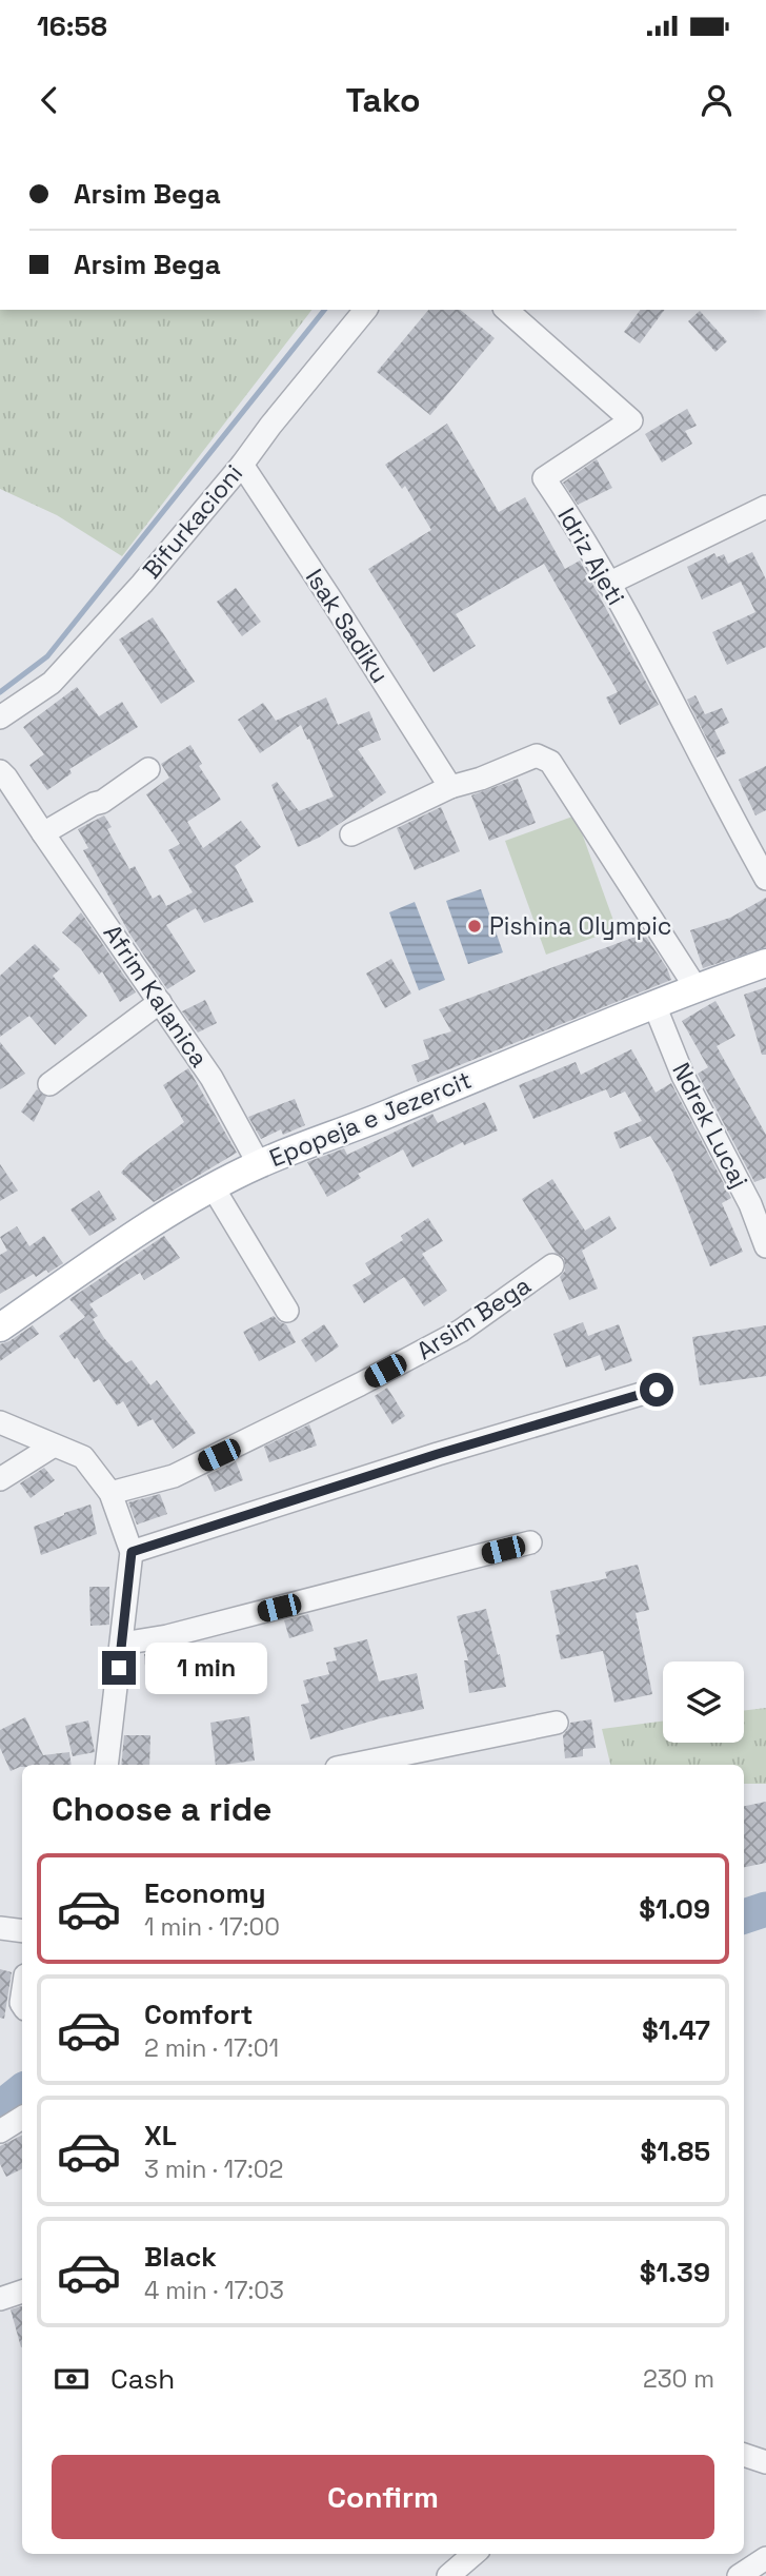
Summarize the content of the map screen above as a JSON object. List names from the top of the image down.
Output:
{
  "streets": {
    "main road": ["Epopeja e Jezercit"],
    "street": [
      "Bifurkacioni",
      "Idriz Ajeti",
      "Isak Sadiku",
      "Afrim Kalanica",
      "Ndrek Lucaj",
      "Arsim Bega"
    ]
  },
  "crossings": [
    ["Bifurkacioni", "Isak Sadiku"],
    ["Afrim Kalanica", "Epopeja e Jezercit"],
    ["Epopeja e Jezercit", "Ndrek Lucaj"]
  ],
  "places": ["Pishina Olympic"],
  "page": {
    "status": "16:58",
    "header": "Tako",
    "banner": ["Arsim Bega", "Arsim Bega"],
    "bubble": "1 min",
    "heading": "Choose a ride",
    "list": [
      {
        "name": "Economy",
        "note": "1 min · 17:00",
        "value": "$1.09"
      },
      {
        "name": "Comfort",
        "note": "2 min · 17:01",
        "value": "$1.47"
      },
      {
        "name": "XL",
        "note": "3 min · 17:02",
        "value": "$1.85"
      },
      {
        "name": "Black",
        "note": "4 min · 17:03",
        "value": "$1.39"
      }
    ],
    "pay": ["Cash", "230 m"],
    "buttons": "Confirm"
  }
}
